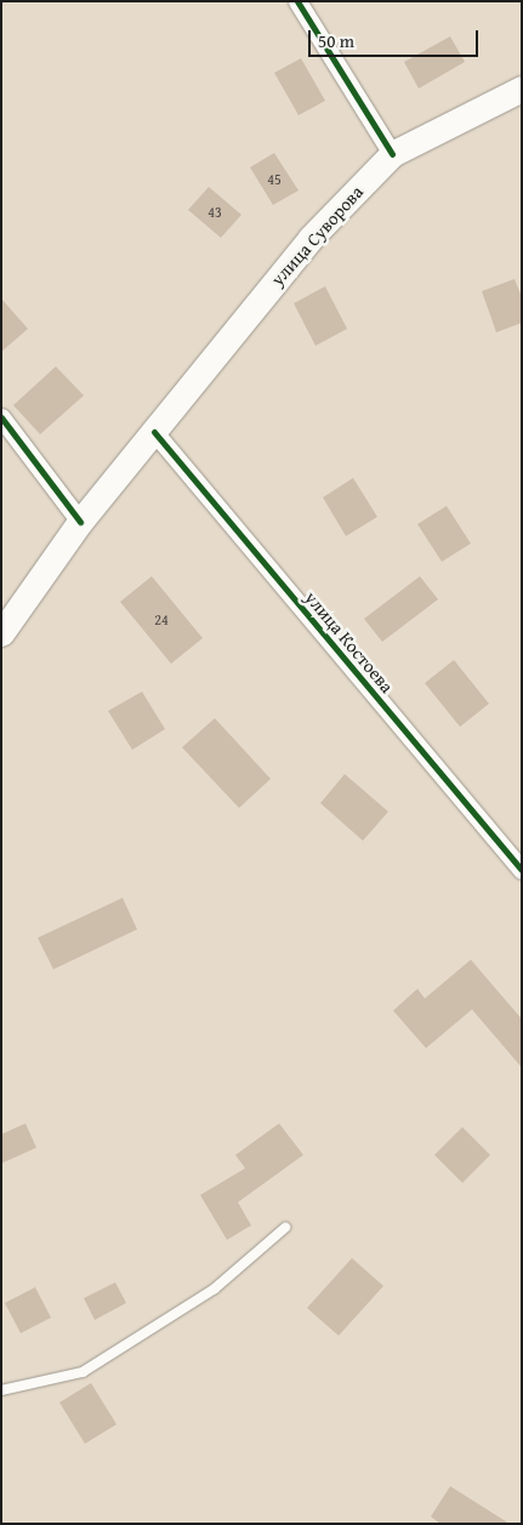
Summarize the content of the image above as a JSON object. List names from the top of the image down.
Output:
{
  "streets": {
    "main road": ["улица Суворова"],
    "street": ["улица Костоева"]
  },
  "crossings": [
    ["улица Суворова", "улица Костоева"]
  ],
  "house_numbers": ["45", "43", "24"],
  "scale_bar": "50 m"
}
